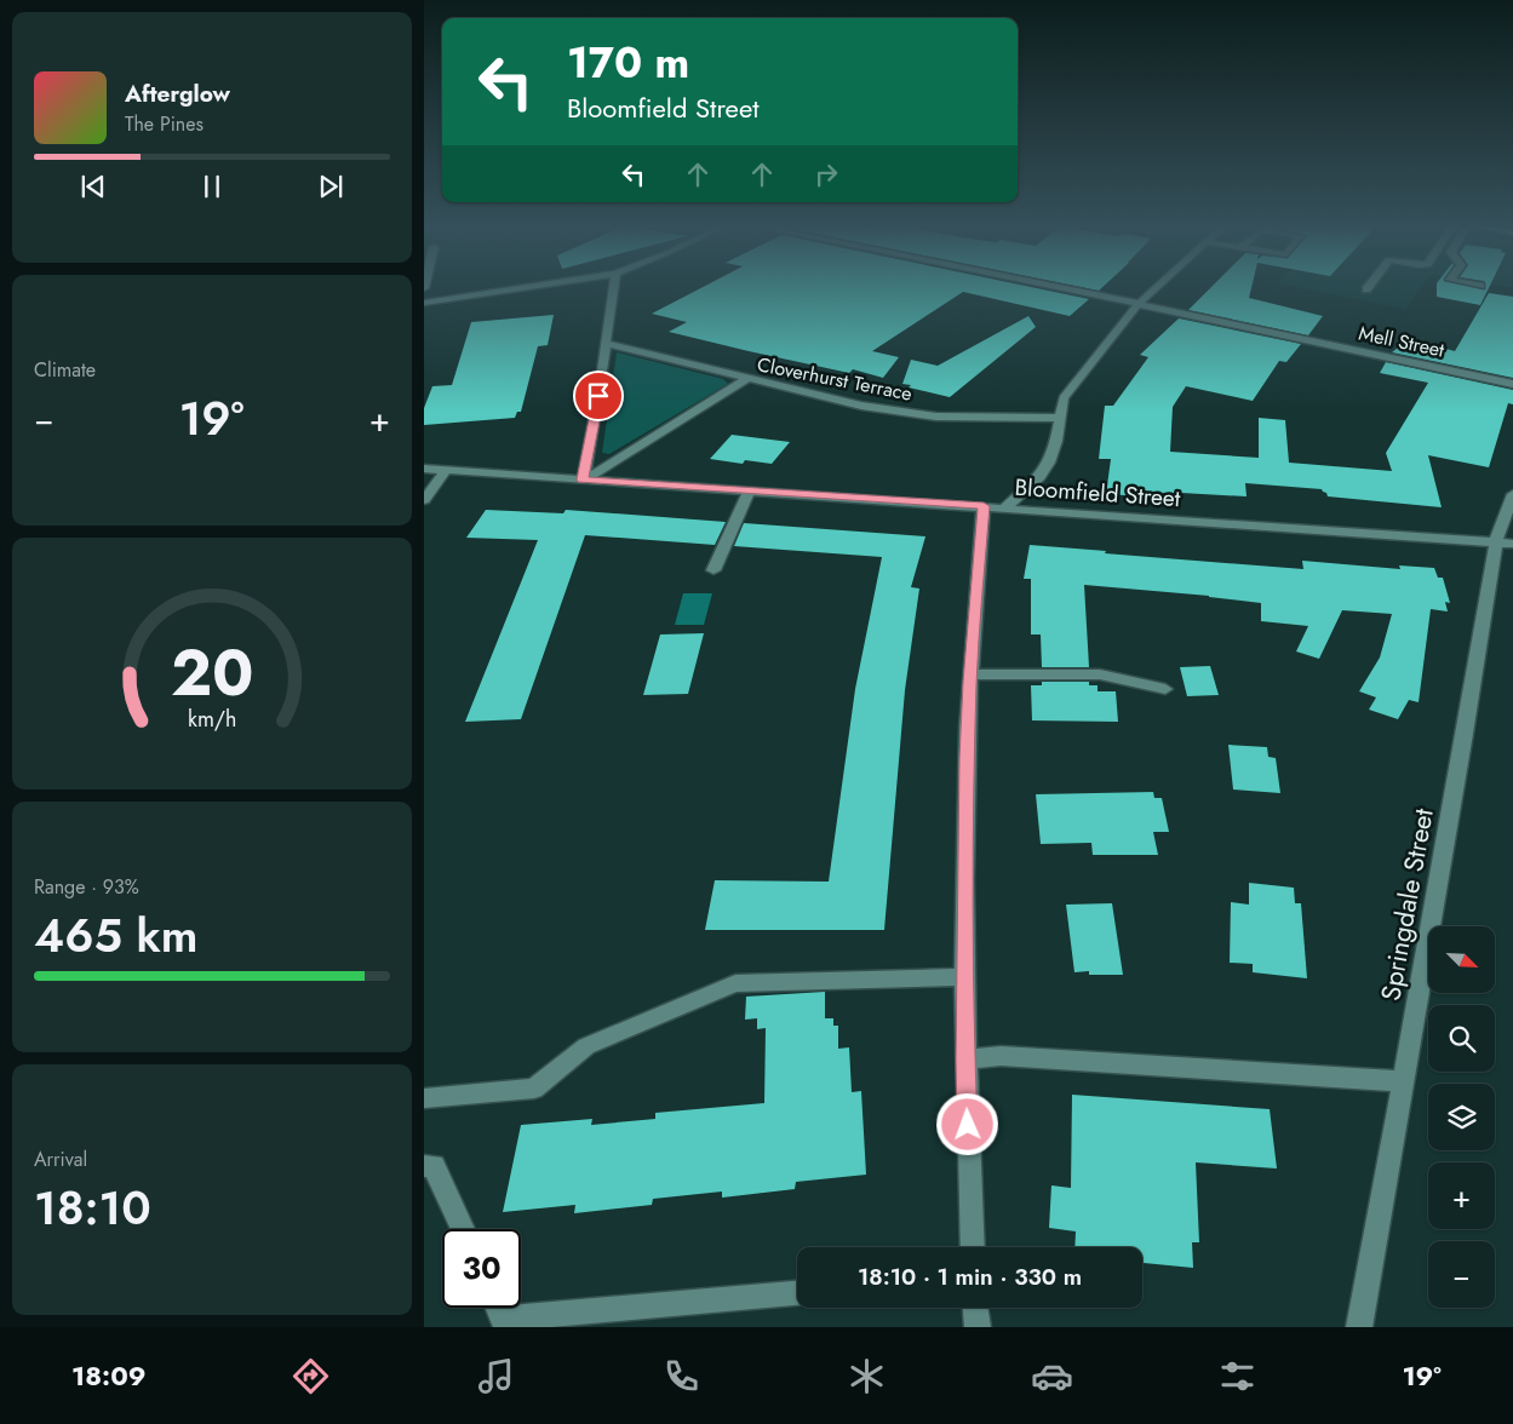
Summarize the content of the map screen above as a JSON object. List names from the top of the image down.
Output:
{
  "streets": {
    "street": [
      "Mell Street",
      "Cloverhurst Terrace",
      "Bloomfield Street",
      "Springdale Street"
    ]
  },
  "crossings": [
    ["Bloomfield Street", "Springdale Street"]
  ],
  "north": "bottom right",
  "page": {
    "turn": ["170 m", "Bloomfield Street"],
    "song": ["Afterglow", "The Pines"],
    "tile": [
      "Climate",
      ["Range · 93%", "465 km"],
      ["Arrival", "18:10"]
    ],
    "heat": ["−", "19°", "+"],
    "map_buttons": ["+", "−"],
    "limit": "30",
    "trip": "18:10 · 1 min · 330 m",
    "tabs": ["18:09", "19°"],
    "gauge": ["20", "km/h"]
  }
}
